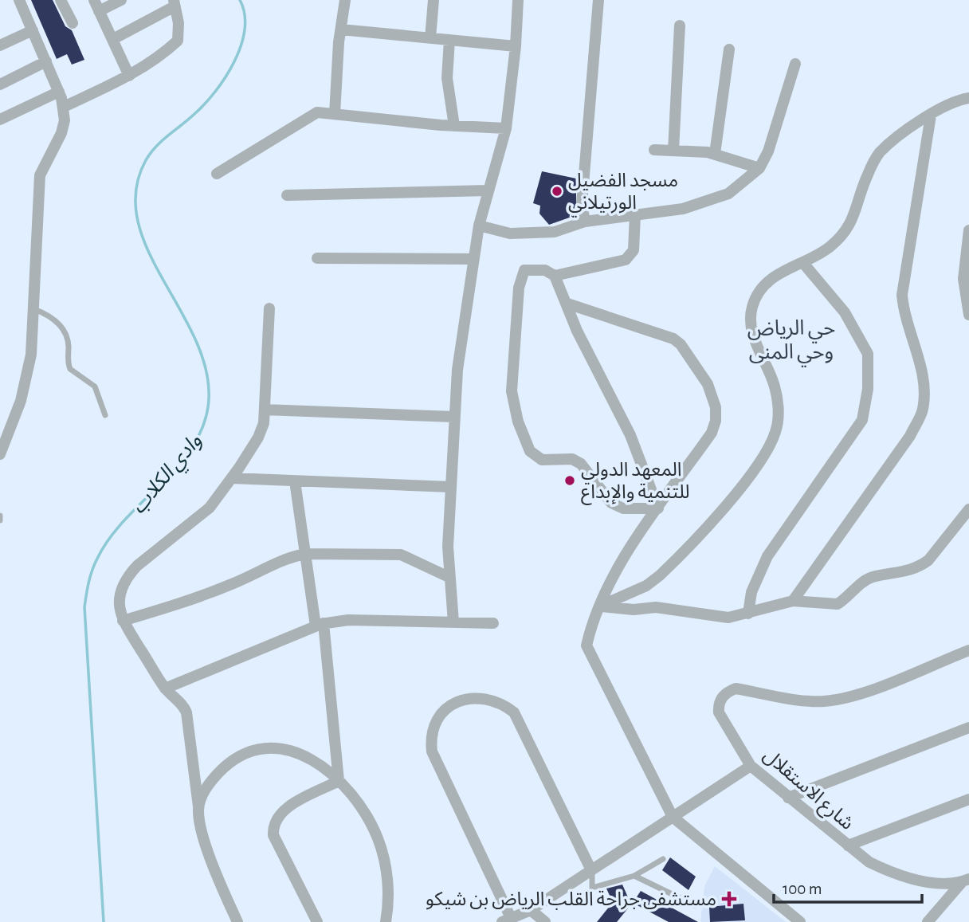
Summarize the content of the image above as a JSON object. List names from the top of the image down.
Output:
{
  "streets": {
    "street": ["شارع الاستقلال"]
  },
  "districts": ["حي الرياض وحي المنى"],
  "water": ["وادي الكلاب"],
  "places": {
    "other": ["مسجد الفضيل الورتيلاني", "المعهد الدولي للتنمية والإبداع"],
    "health": ["مستشفى جراحة القلب الرياض بن شيكو"]
  },
  "scale_bar": "100 m"
}
